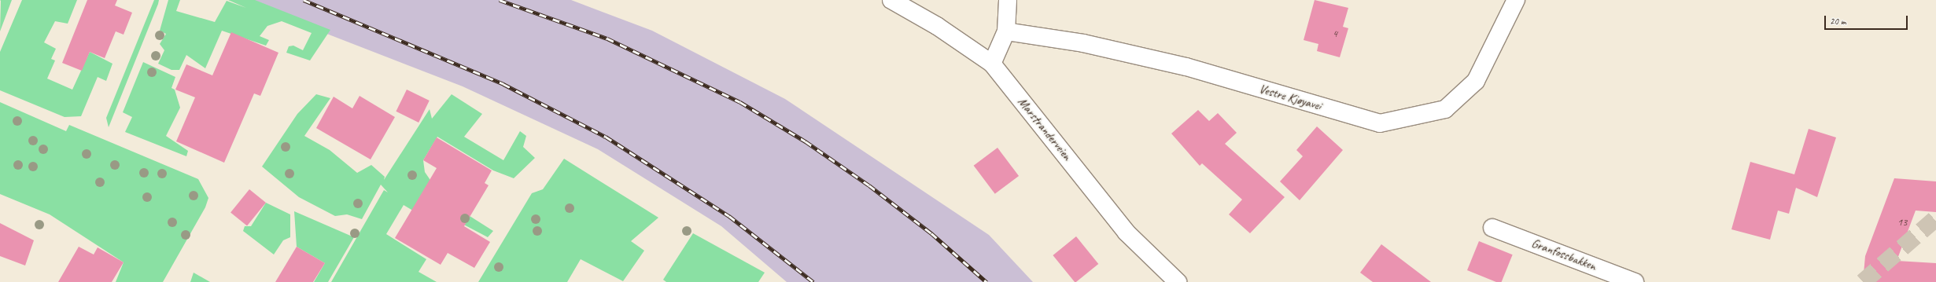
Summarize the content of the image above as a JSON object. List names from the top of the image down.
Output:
{
  "streets": {
    "street": ["Vestre Kjøyavei", "Marstranderveien", "Granfossbakken"]
  },
  "house_numbers": ["4", "13"],
  "scale_bar": "20 m"
}
